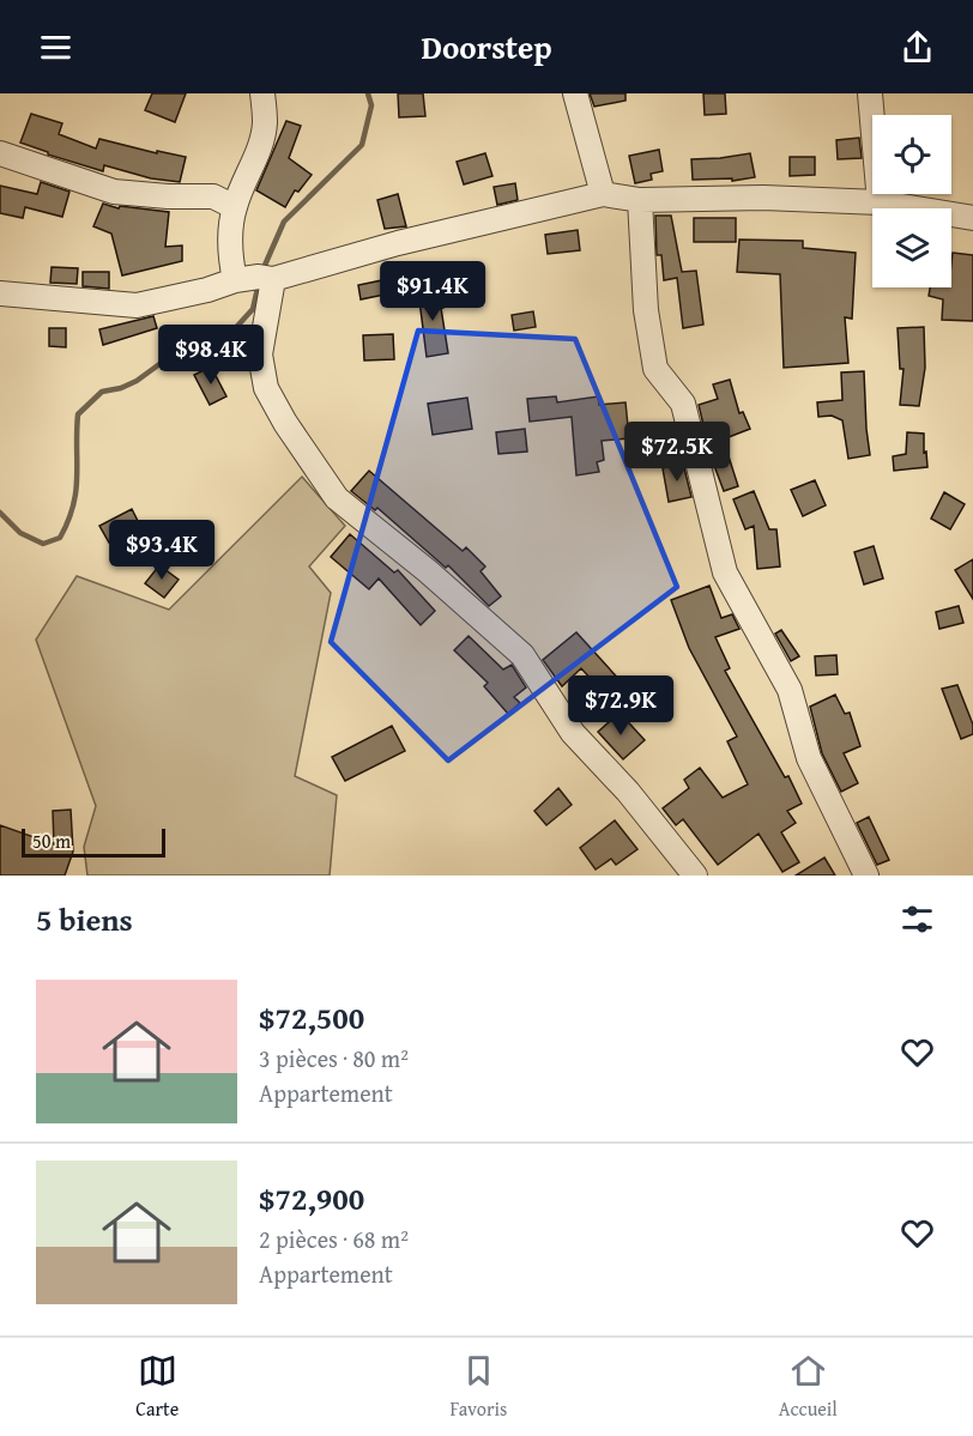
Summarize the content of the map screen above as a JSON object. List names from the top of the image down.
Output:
{
  "scale_bar": "50 m",
  "page": {
    "header": "Doorstep",
    "price": [
      "$91.4K",
      "$98.4K",
      "$72.5K",
      "$93.4K",
      "$72.9K"
    ],
    "scale": "50 m",
    "heading": "5 biens",
    "list": [
      {
        "name": "$72,500",
        "note": "3 pièces · 80 m² · Appartement"
      },
      {
        "name": "$72,900",
        "note": "2 pièces · 68 m² · Appartement"
      }
    ],
    "tabs": ["Carte", "Favoris", "Accueil"]
  }
}
